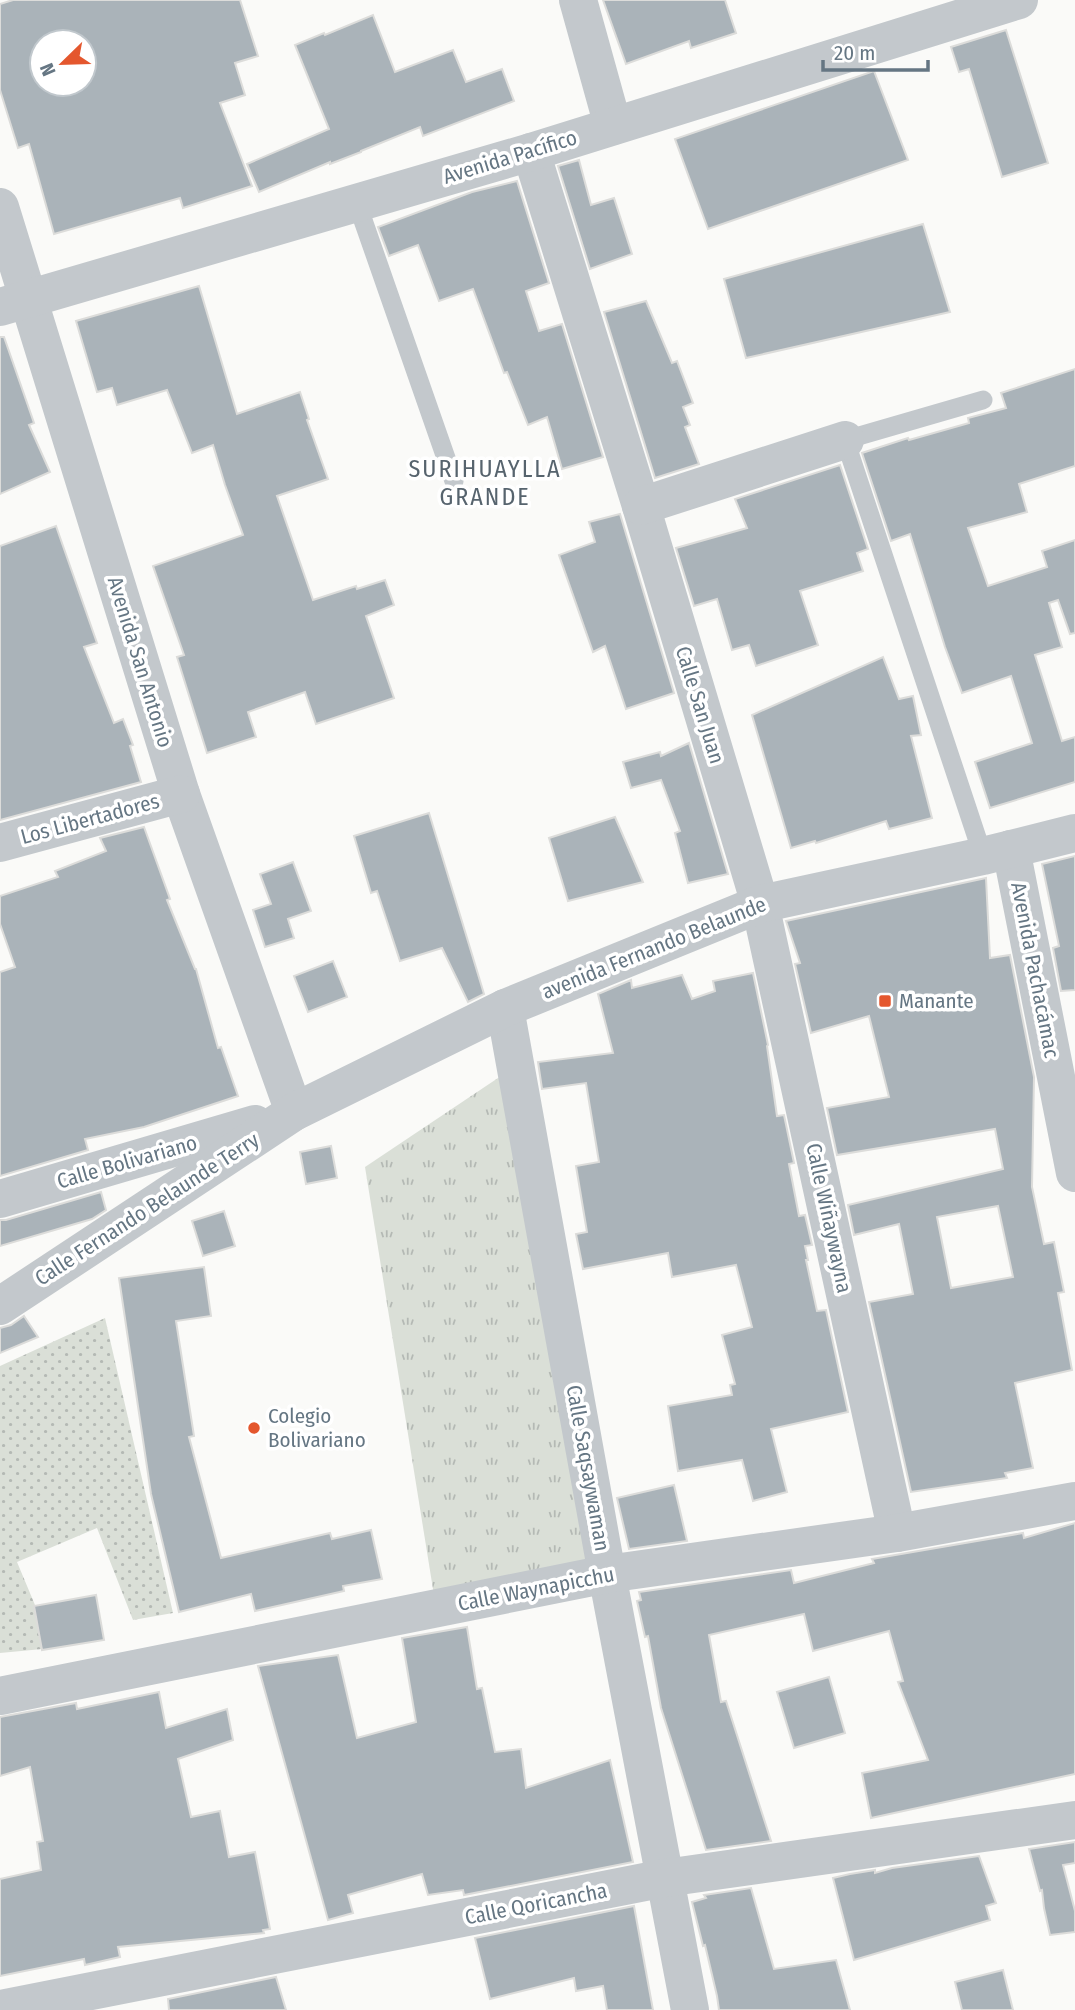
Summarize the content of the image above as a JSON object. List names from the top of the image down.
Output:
{
  "streets": {
    "street": [
      "Avenida Pacífico",
      "Avenida San Antonio",
      "Calle San Juan",
      "Los Libertadores",
      "avenida Fernando Belaunde",
      "Avenida Pachacámac",
      "Calle Bolivariano",
      "Calle Fernando Belaunde Terry",
      "Calle Wiñaywayna",
      "Calle Saqsaywaman",
      "Calle Waynapicchu",
      "Calle Qoricancha"
    ]
  },
  "crossings": [
    ["Avenida Pacífico", "Avenida San Antonio"],
    ["Avenida Pacífico", "Calle San Juan"],
    ["Avenida San Antonio", "Los Libertadores"],
    ["Avenida San Antonio", "avenida Fernando Belaunde"],
    ["Avenida San Antonio", "Calle Bolivariano"],
    ["Avenida San Antonio", "Calle Fernando Belaunde Terry"],
    ["Calle San Juan", "avenida Fernando Belaunde"],
    ["Calle San Juan", "Calle Wiñaywayna"],
    ["avenida Fernando Belaunde", "Avenida Pachacámac"],
    ["avenida Fernando Belaunde", "Calle Bolivariano"],
    ["avenida Fernando Belaunde", "Calle Fernando Belaunde Terry"],
    ["avenida Fernando Belaunde", "Calle Wiñaywayna"],
    ["avenida Fernando Belaunde", "Calle Saqsaywaman"],
    ["Calle Bolivariano", "Calle Fernando Belaunde Terry"],
    ["Calle Wiñaywayna", "Calle Waynapicchu"],
    ["Calle Saqsaywaman", "Calle Waynapicchu"],
    ["Calle Saqsaywaman", "Calle Qoricancha"]
  ],
  "districts": ["SURIHUAYLLA GRANDE"],
  "places": {
    "transit": ["Manante"],
    "other": ["Colegio Bolivariano"]
  },
  "scale_bar": "20 m",
  "north": "bottom left"
}
